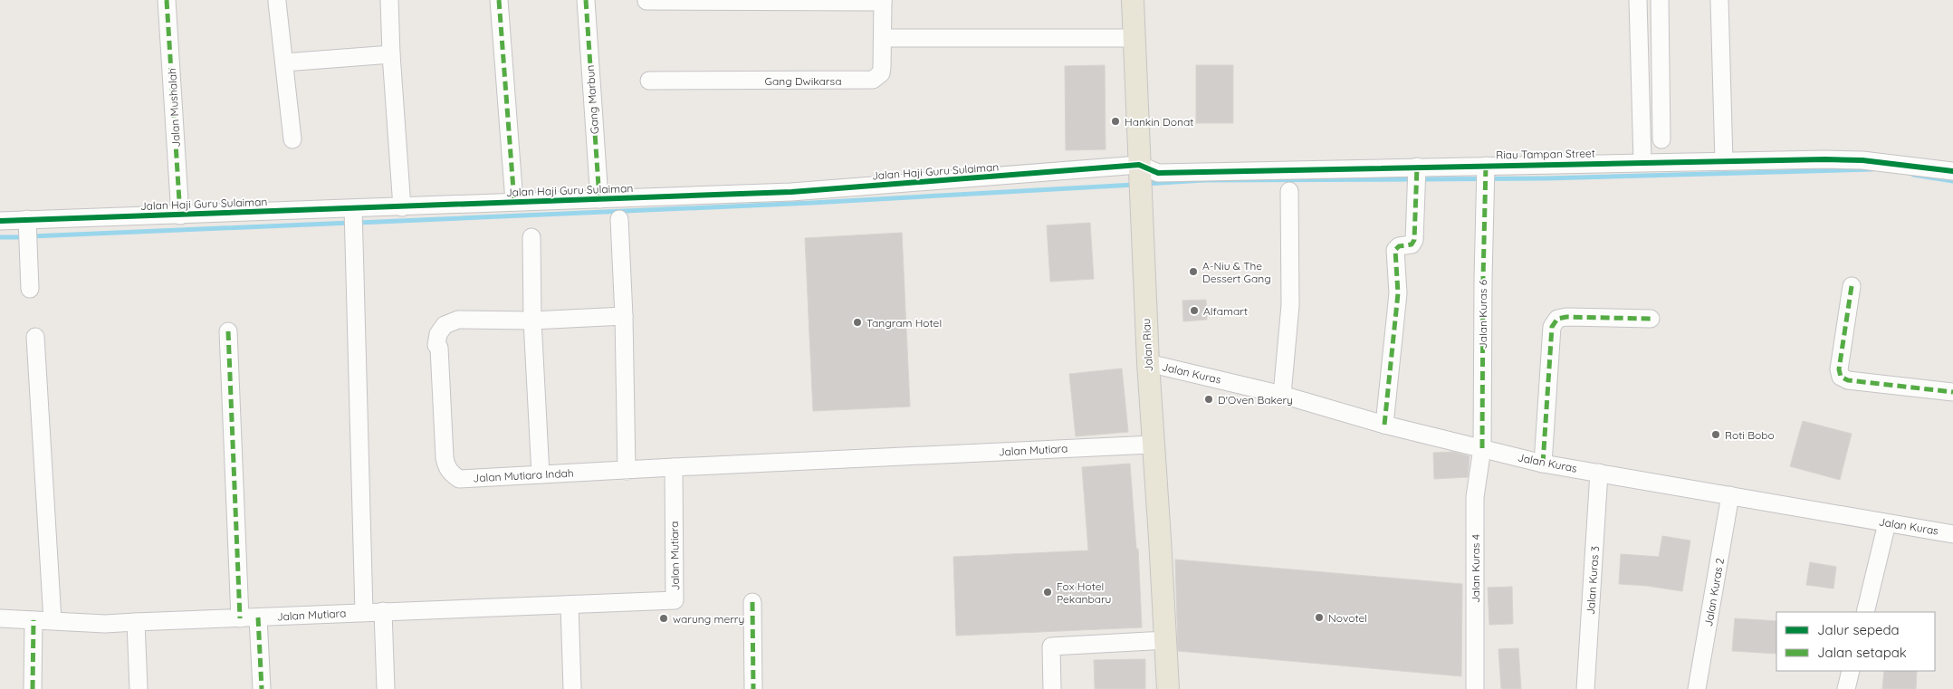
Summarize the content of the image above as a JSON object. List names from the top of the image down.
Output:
{
  "streets": {
    "main road": ["Jalan Riau"],
    "street": [
      "Gang Dwikarsa",
      "Gang Marbun",
      "Jalan Mushalah",
      "Riau Tampan Street",
      "Jalan Haji Guru Sulaiman",
      "Jalan Kuras 6",
      "Jalan Kuras",
      "Jalan Mutiara",
      "Jalan Mutiara Indah",
      "Jalan Kuras 4",
      "Jalan Kuras 3",
      "Jalan Kuras 2"
    ]
  },
  "crossings": [
    ["Gang Marbun", "Jalan Haji Guru Sulaiman"],
    ["Jalan Mushalah", "Jalan Haji Guru Sulaiman"],
    ["Riau Tampan Street", "Jalan Haji Guru Sulaiman"],
    ["Riau Tampan Street", "Jalan Kuras 6"],
    ["Riau Tampan Street", "Jalan Riau"],
    ["Jalan Haji Guru Sulaiman", "Jalan Riau"],
    ["Jalan Kuras 6", "Jalan Kuras"],
    ["Jalan Kuras 6", "Jalan Kuras 4"],
    ["Jalan Riau", "Jalan Kuras"],
    ["Jalan Riau", "Jalan Mutiara"],
    ["Jalan Kuras", "Jalan Kuras 4"],
    ["Jalan Kuras", "Jalan Kuras 3"],
    ["Jalan Kuras", "Jalan Kuras 2"],
    ["Jalan Mutiara", "Jalan Mutiara Indah"]
  ],
  "places": [
    "Hankin Donat",
    "A-Niu & The Dessert Gang",
    "Alfamart",
    "Tangram Hotel",
    "D'Oven Bakery",
    "Roti Bobo",
    "Fox Hotel Pekanbaru",
    "Novotel",
    "warung merry"
  ],
  "legend": ["Jalur sepeda", "Jalan setapak"]
}
